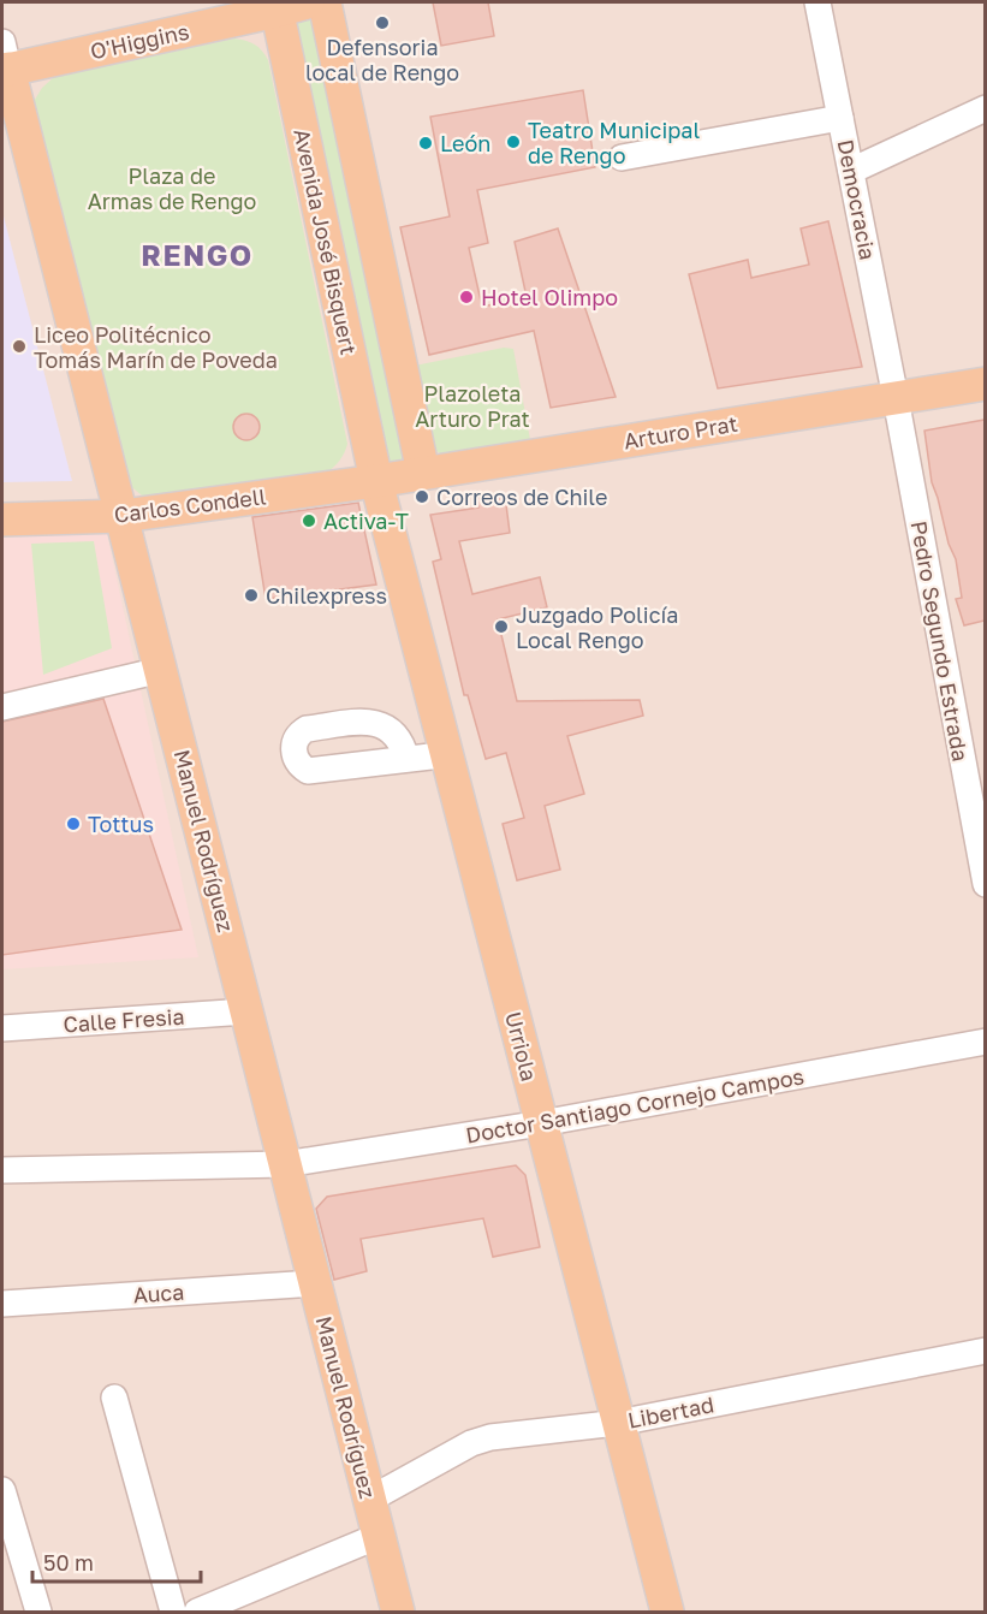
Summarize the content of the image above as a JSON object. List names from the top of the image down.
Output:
{
  "streets": {
    "main road": [
      "O'Higgins",
      "Avenida José Bisquert",
      "Arturo Prat",
      "Carlos Condell",
      "Manuel Rodríguez",
      "Urriola"
    ],
    "street": [
      "Democracia",
      "Pedro Segundo Estrada",
      "Calle Fresia",
      "Doctor Santiago Cornejo Campos",
      "Auca",
      "Libertad"
    ]
  },
  "crossings": [
    ["O'Higgins", "Avenida José Bisquert"],
    ["O'Higgins", "Manuel Rodríguez"],
    ["Democracia", "Arturo Prat"],
    ["Democracia", "Pedro Segundo Estrada"],
    ["Avenida José Bisquert", "Arturo Prat"],
    ["Avenida José Bisquert", "Carlos Condell"],
    ["Avenida José Bisquert", "Urriola"],
    ["Arturo Prat", "Carlos Condell"],
    ["Arturo Prat", "Pedro Segundo Estrada"],
    ["Arturo Prat", "Urriola"],
    ["Carlos Condell", "Manuel Rodríguez"],
    ["Carlos Condell", "Urriola"],
    ["Manuel Rodríguez", "Calle Fresia"],
    ["Manuel Rodríguez", "Doctor Santiago Cornejo Campos"],
    ["Manuel Rodríguez", "Auca"],
    ["Manuel Rodríguez", "Libertad"],
    ["Urriola", "Doctor Santiago Cornejo Campos"],
    ["Urriola", "Libertad"]
  ],
  "districts": ["RENGO"],
  "parks": ["Plaza de Armas de Rengo", "Plazoleta Arturo Prat"],
  "places": [
    "Defensoria local de Rengo",
    "Teatro Municipal de Rengo",
    "León",
    "Hotel Olimpo",
    "Liceo Politécnico Tomás Marín de Poveda",
    "Correos de Chile",
    "Activa-T",
    "Chilexpress",
    "Juzgado Policía Local Rengo",
    "Tottus"
  ],
  "scale_bar": "50 m"
}
